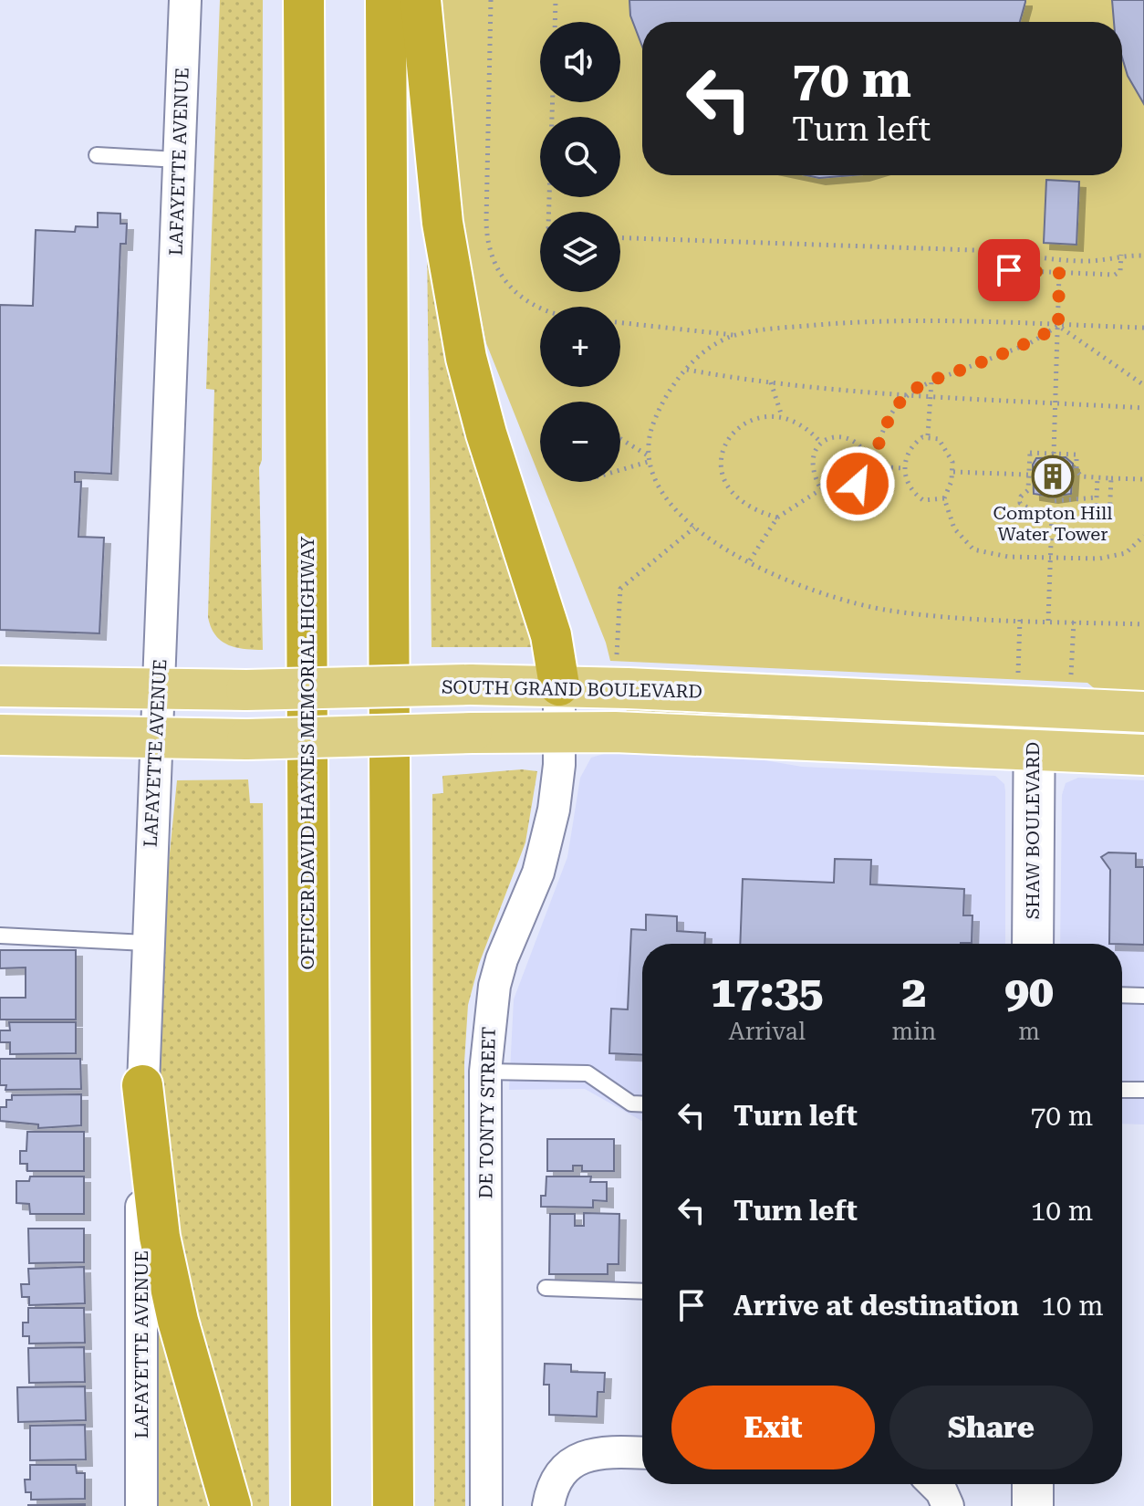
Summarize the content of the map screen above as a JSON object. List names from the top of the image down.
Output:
{
  "streets": {
    "highway": ["OFFICER DAVID HAYNES MEMORIAL HIGHWAY"],
    "main road": ["SOUTH GRAND BOULEVARD"],
    "street": ["LAFAYETTE AVENUE", "SHAW BOULEVARD", "DE TONTY STREET"]
  },
  "crossings": [
    ["LAFAYETTE AVENUE", "SOUTH GRAND BOULEVARD"],
    ["SOUTH GRAND BOULEVARD", "SHAW BOULEVARD"],
    ["SOUTH GRAND BOULEVARD", "DE TONTY STREET"]
  ],
  "places": {
    "building": ["Compton Hill Water Tower"]
  },
  "page": {
    "map_buttons": ["+", "−"],
    "turn": ["70 m", "Turn left"],
    "eta": [
      "17:35",
      "Arrival",
      "2",
      "min",
      "90",
      "m"
    ],
    "list": [
      {
        "name": "Turn left",
        "value": "70 m"
      },
      {
        "name": "Turn left",
        "value": "10 m"
      },
      {
        "name": "Arrive at destination",
        "value": "10 m"
      }
    ],
    "buttons": ["Exit", "Share"]
  }
}
